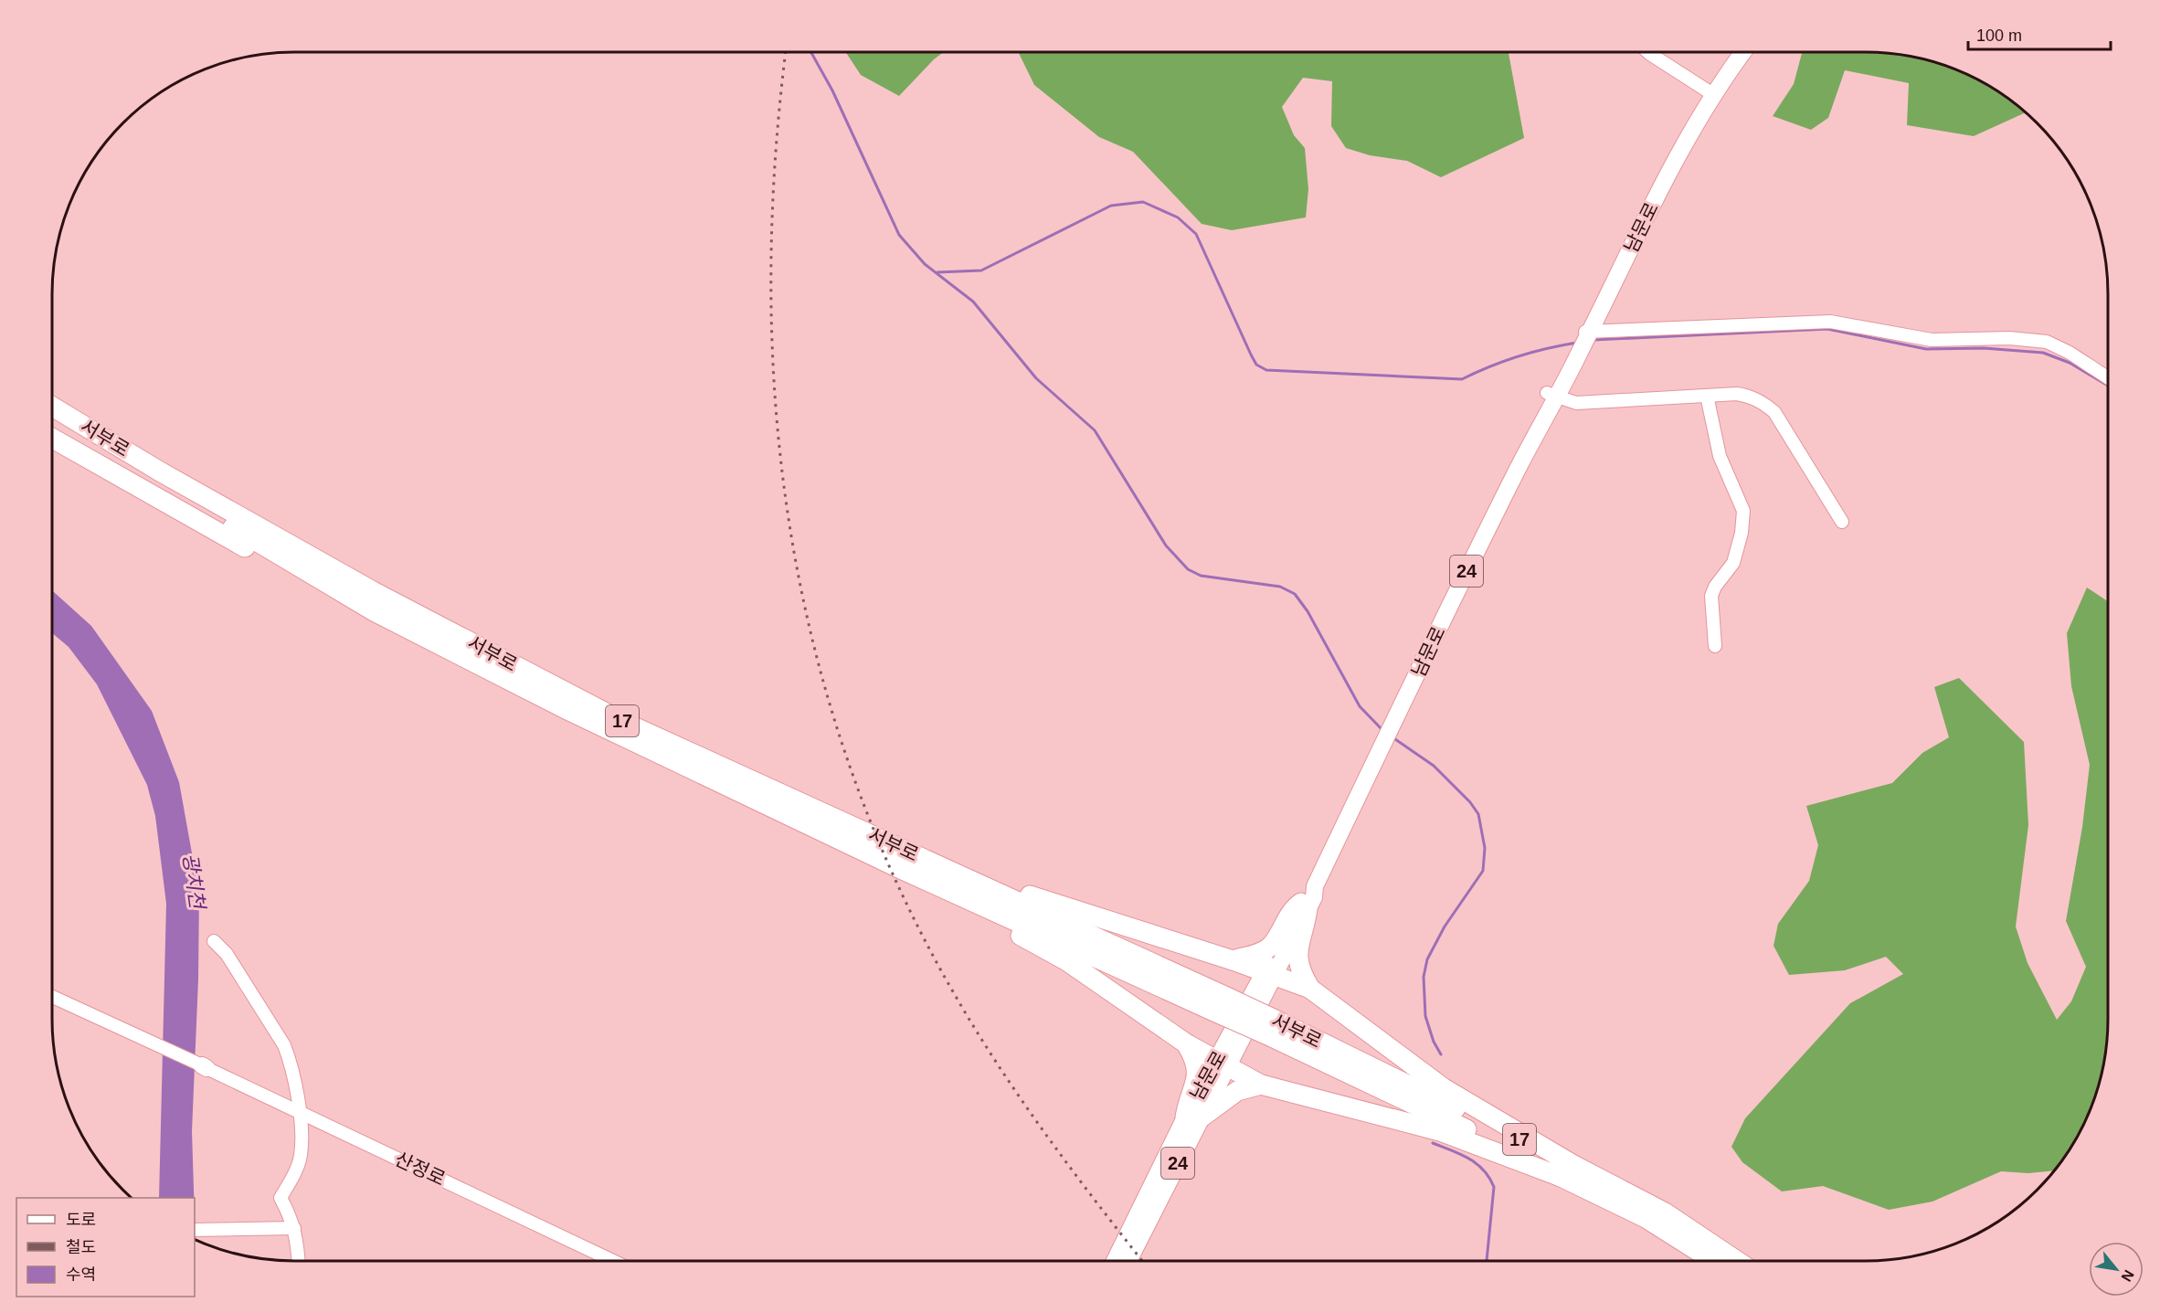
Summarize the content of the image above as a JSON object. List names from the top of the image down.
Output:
{
  "streets": {
    "highway": ["서부로", "17"],
    "main road": ["남문로", "24"],
    "street": ["산정로"]
  },
  "water": ["광치천"],
  "legend": ["도로", "철도", "수역"],
  "scale_bar": "100 m",
  "north": "bottom right"
}
